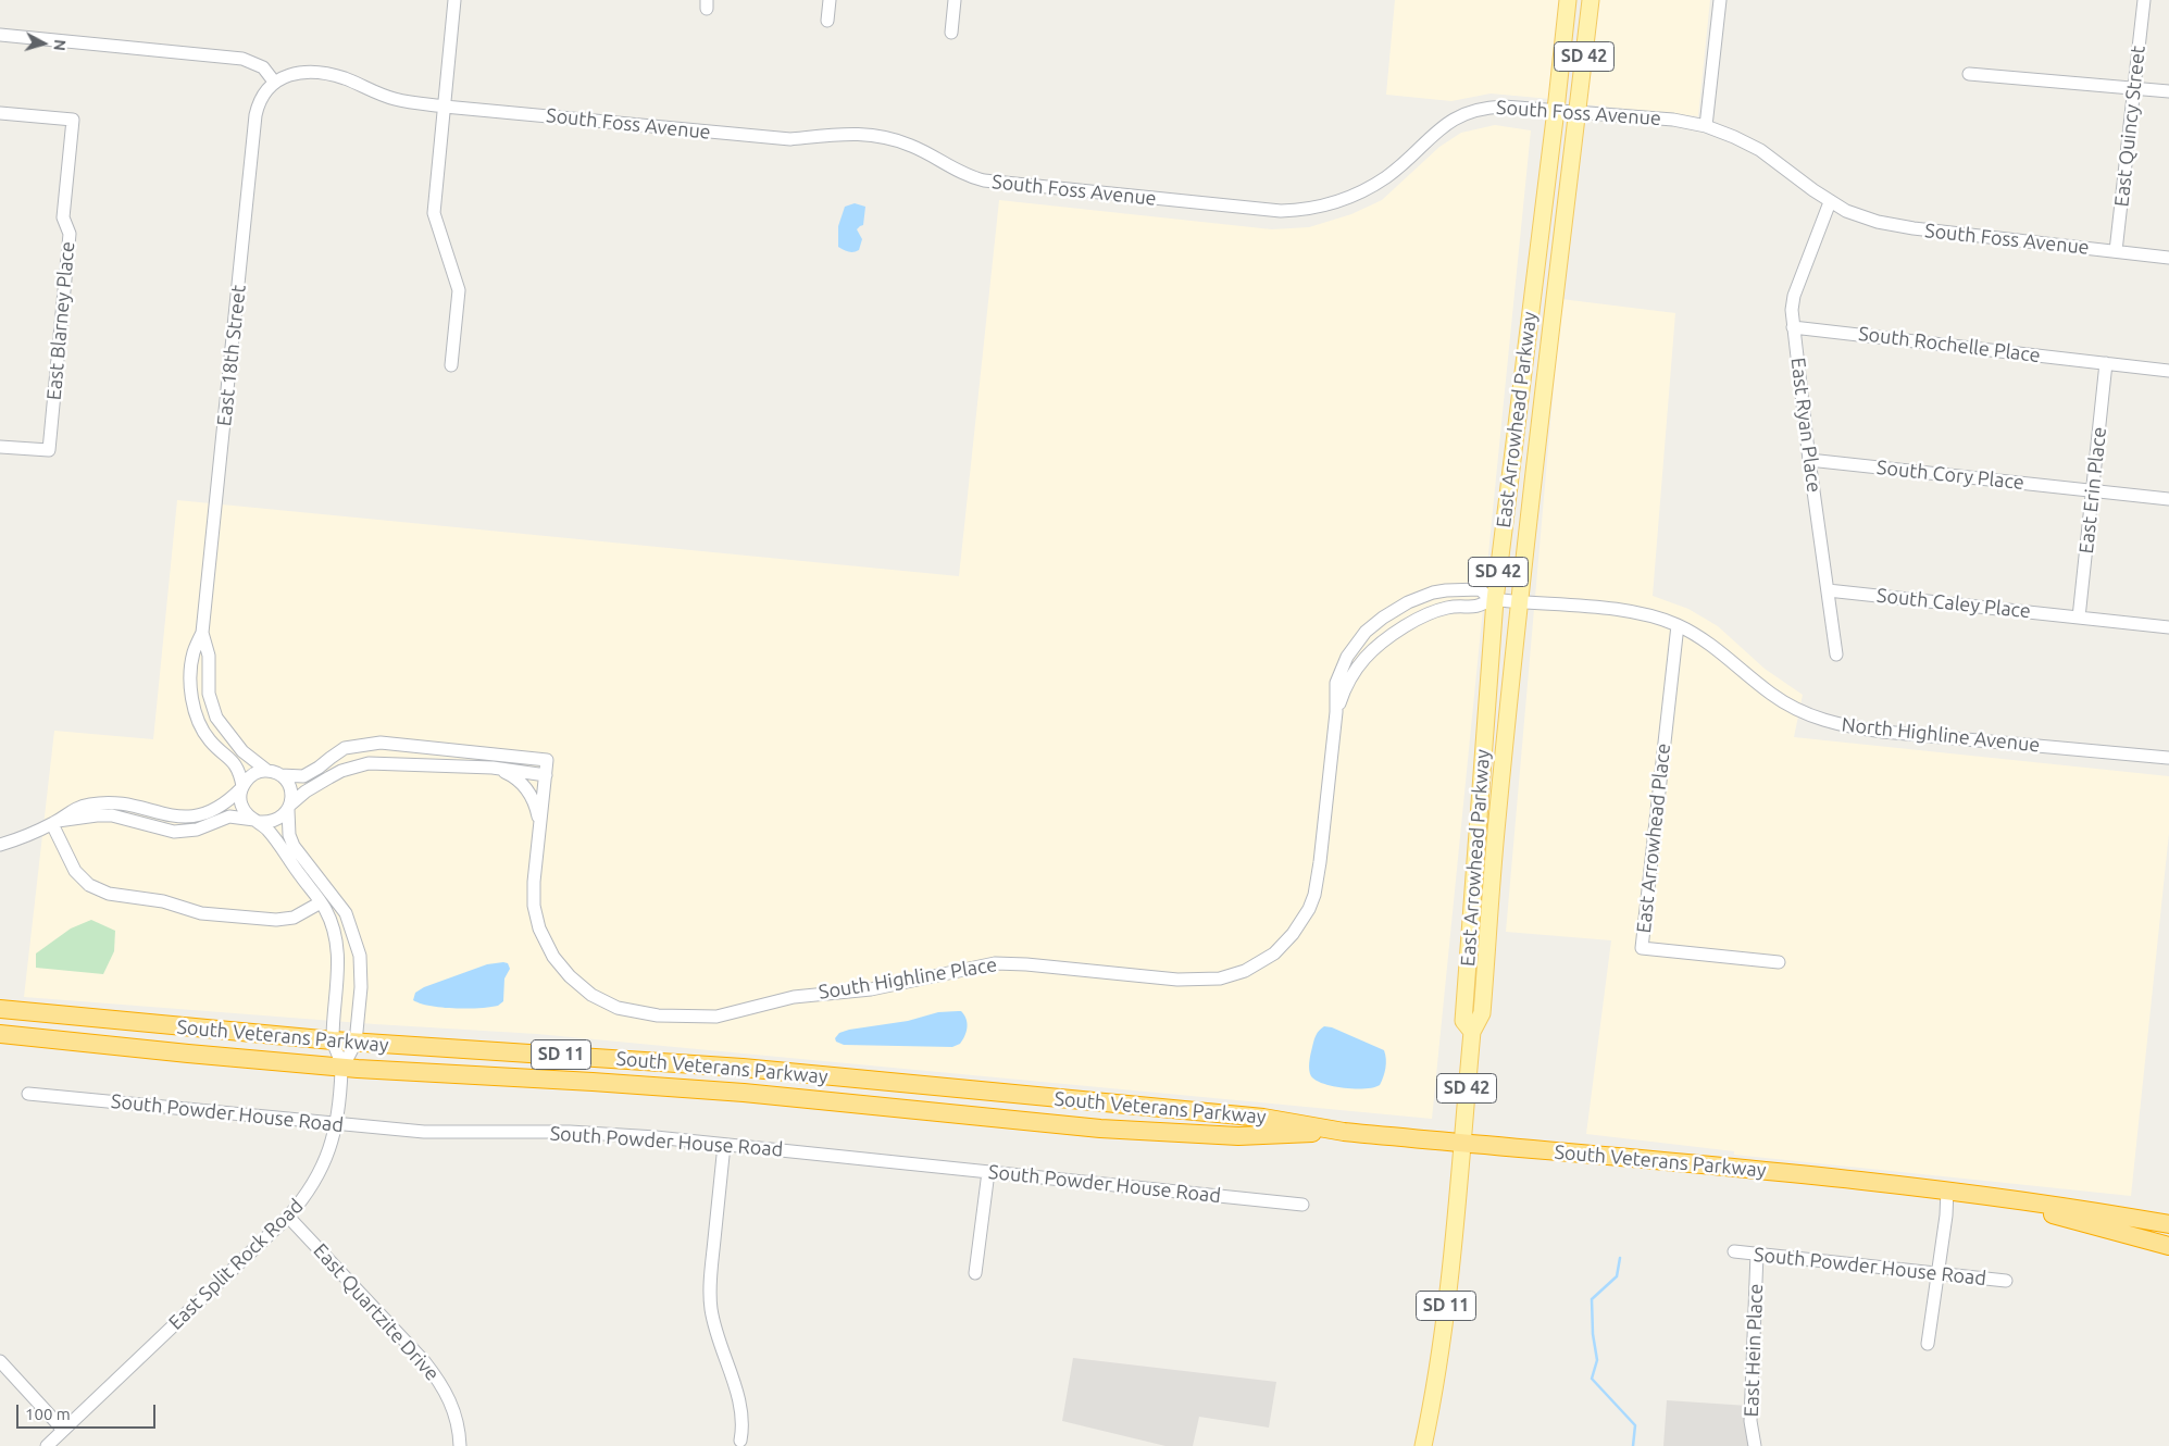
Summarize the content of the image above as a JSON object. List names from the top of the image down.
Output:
{
  "streets": {
    "highway": ["South Veterans Parkway", "SD 11"],
    "main road": ["SD 42", "East Arrowhead Parkway"],
    "street": [
      "South Foss Avenue",
      "East Quincy Street",
      "East Blarney Place",
      "South Rochelle Place",
      "East 18th Street",
      "East Ryan Place",
      "South Cory Place",
      "East Erin Place",
      "South Caley Place",
      "North Highline Avenue",
      "East Arrowhead Place",
      "South Highline Place",
      "South Powder House Road",
      "East Split Rock Road",
      "East Quartzite Drive",
      "East Hein Place"
    ]
  },
  "crossings": [
    ["South Foss Avenue", "East Quincy Street"],
    ["South Foss Avenue", "East 18th Street"],
    ["South Foss Avenue", "East Arrowhead Parkway"],
    ["South Foss Avenue", "East Ryan Place"],
    ["South Rochelle Place", "East Ryan Place"],
    ["South Rochelle Place", "East Erin Place"],
    ["East 18th Street", "South Highline Place"],
    ["East 18th Street", "South Veterans Parkway"],
    ["East 18th Street", "East Split Rock Road"],
    ["East Arrowhead Parkway", "North Highline Avenue"],
    ["East Arrowhead Parkway", "South Highline Place"],
    ["East Arrowhead Parkway", "South Veterans Parkway"],
    ["East Ryan Place", "South Cory Place"],
    ["East Ryan Place", "South Caley Place"],
    ["South Cory Place", "East Erin Place"],
    ["East Erin Place", "South Caley Place"],
    ["North Highline Avenue", "East Arrowhead Place"],
    ["North Highline Avenue", "South Highline Place"],
    ["South Veterans Parkway", "East Split Rock Road"],
    ["South Powder House Road", "East Split Rock Road"],
    ["South Powder House Road", "East Hein Place"],
    ["East Split Rock Road", "East Quartzite Drive"]
  ],
  "scale_bar": "100 m",
  "north": "right"
}
